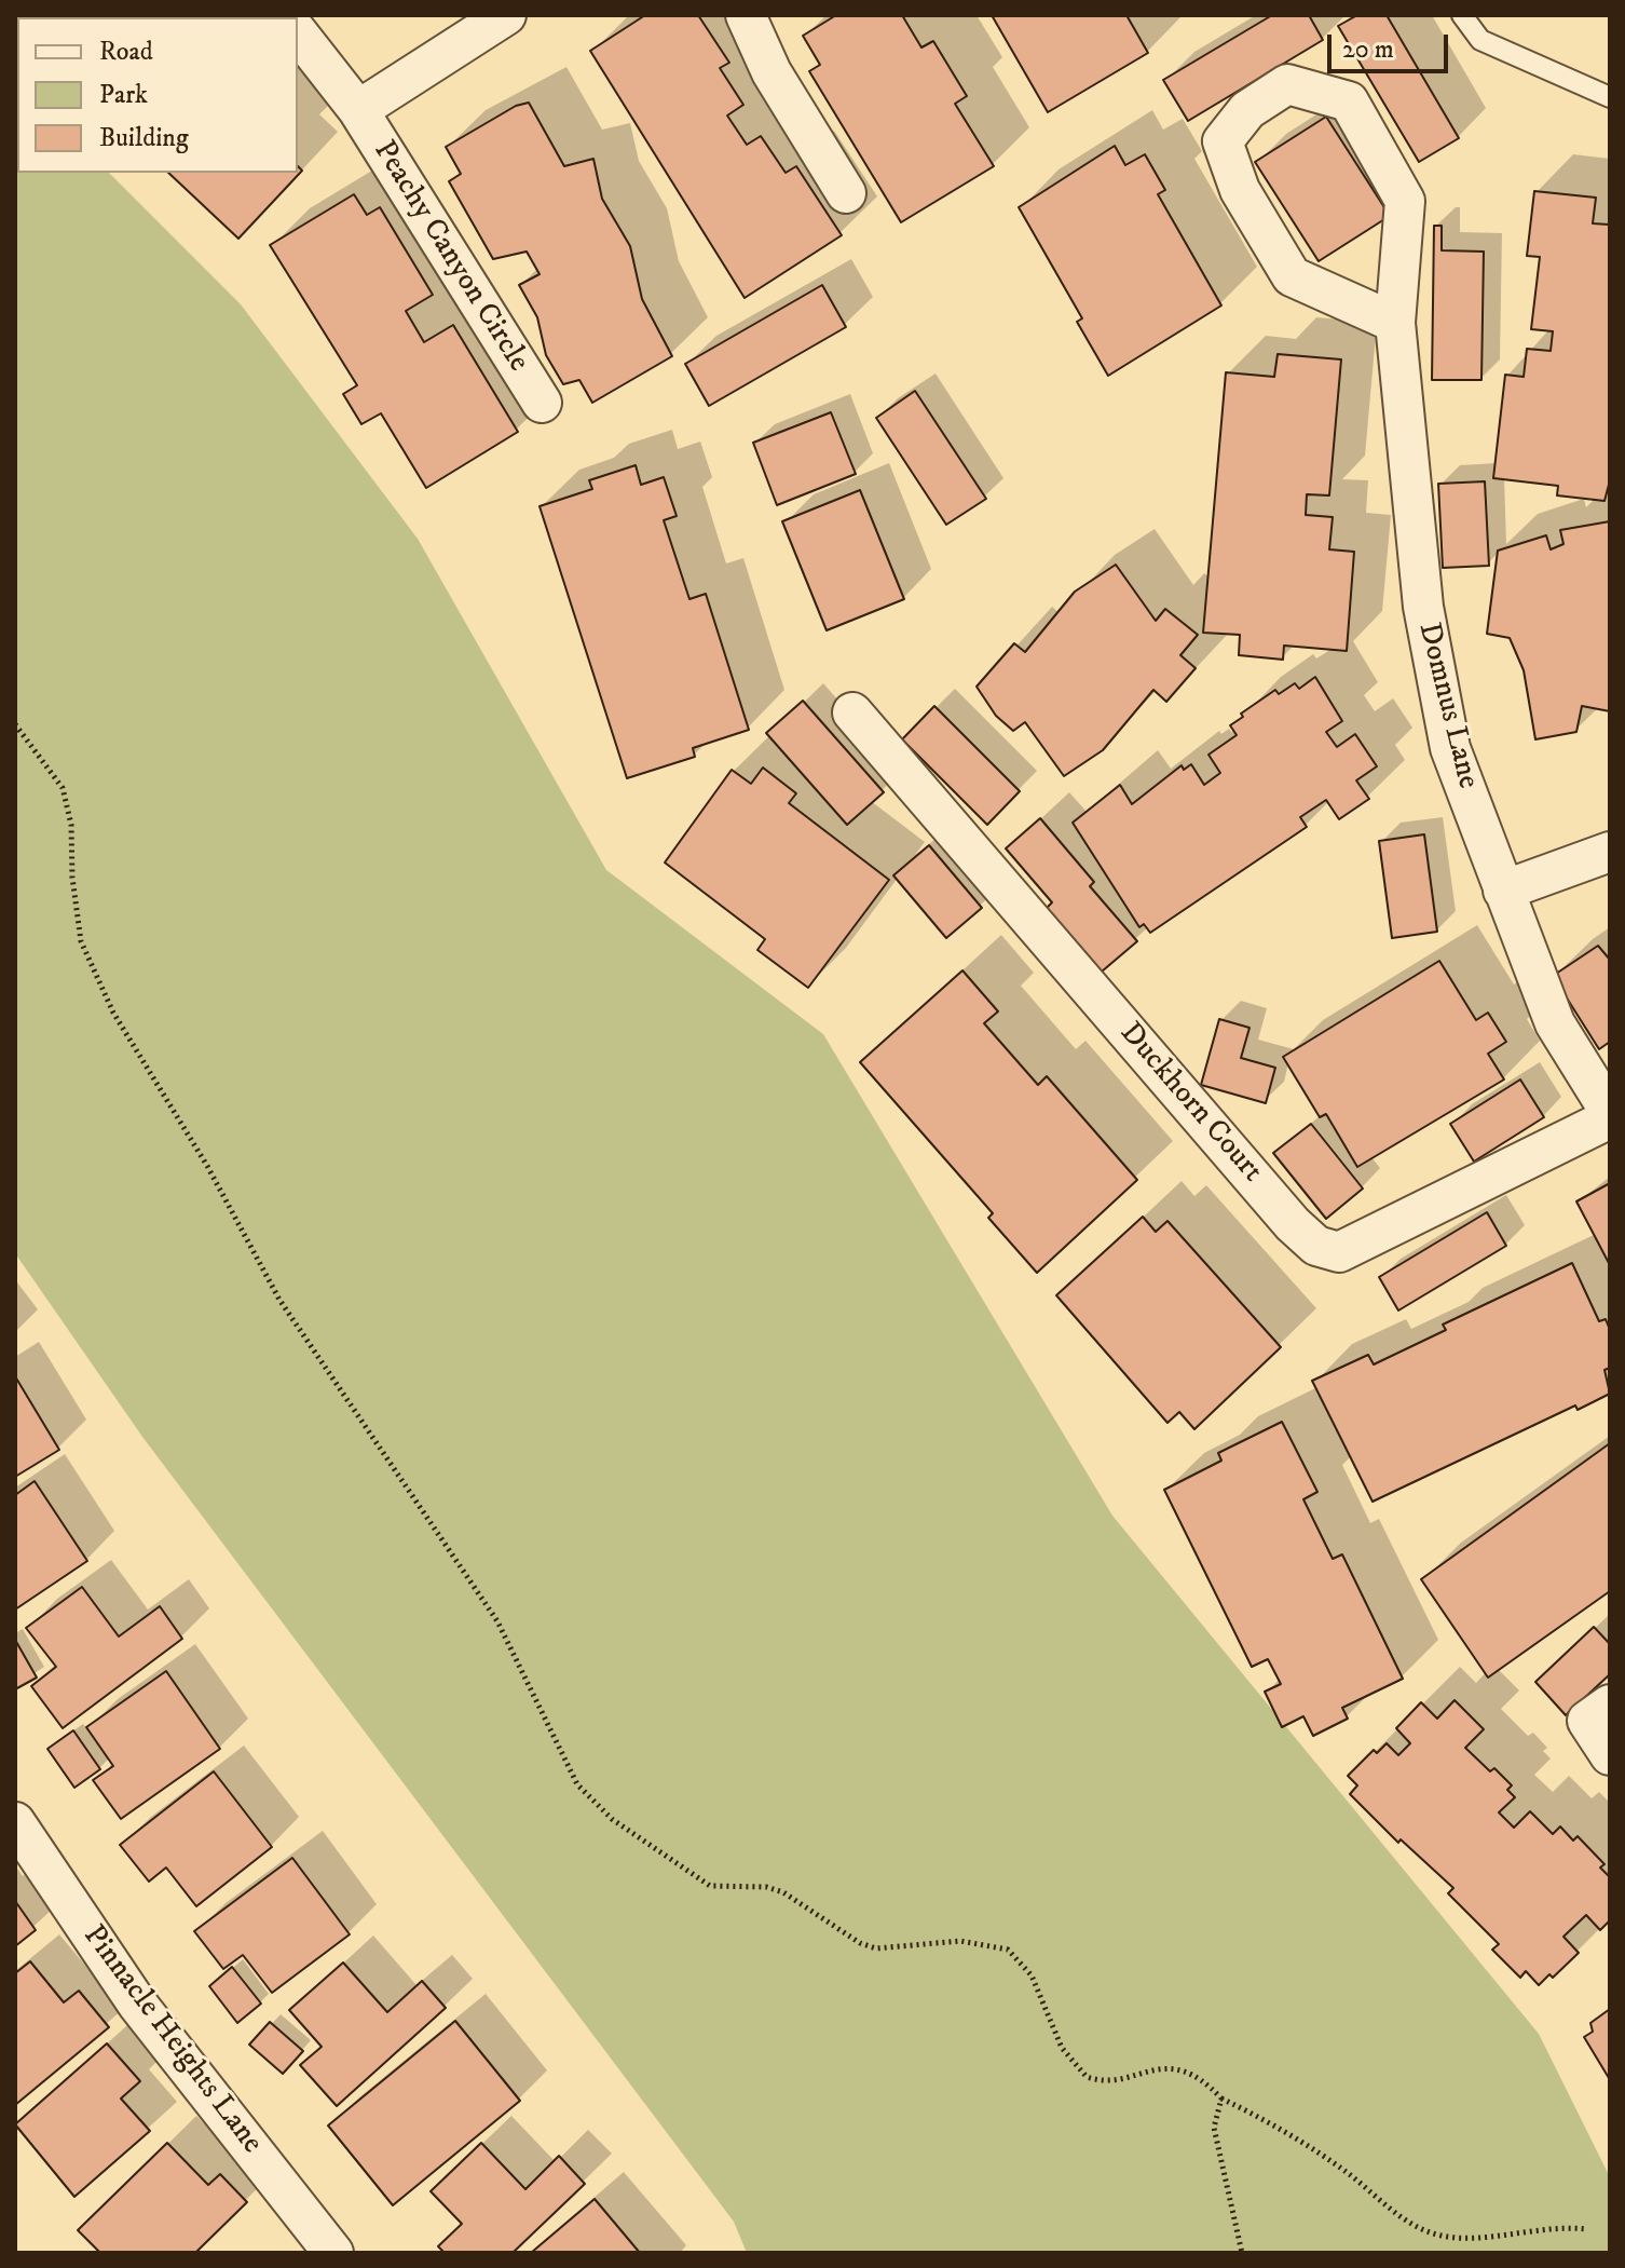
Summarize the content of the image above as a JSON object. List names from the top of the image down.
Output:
{
  "streets": {
    "street": [
      "Peachy Canyon Circle",
      "Domnus Lane",
      "Duckhorn Court",
      "Pinnacle Heights Lane"
    ]
  },
  "crossings": [
    ["Domnus Lane", "Duckhorn Court"]
  ],
  "legend": ["Road", "Park", "Building"],
  "scale_bar": "20 m"
}
